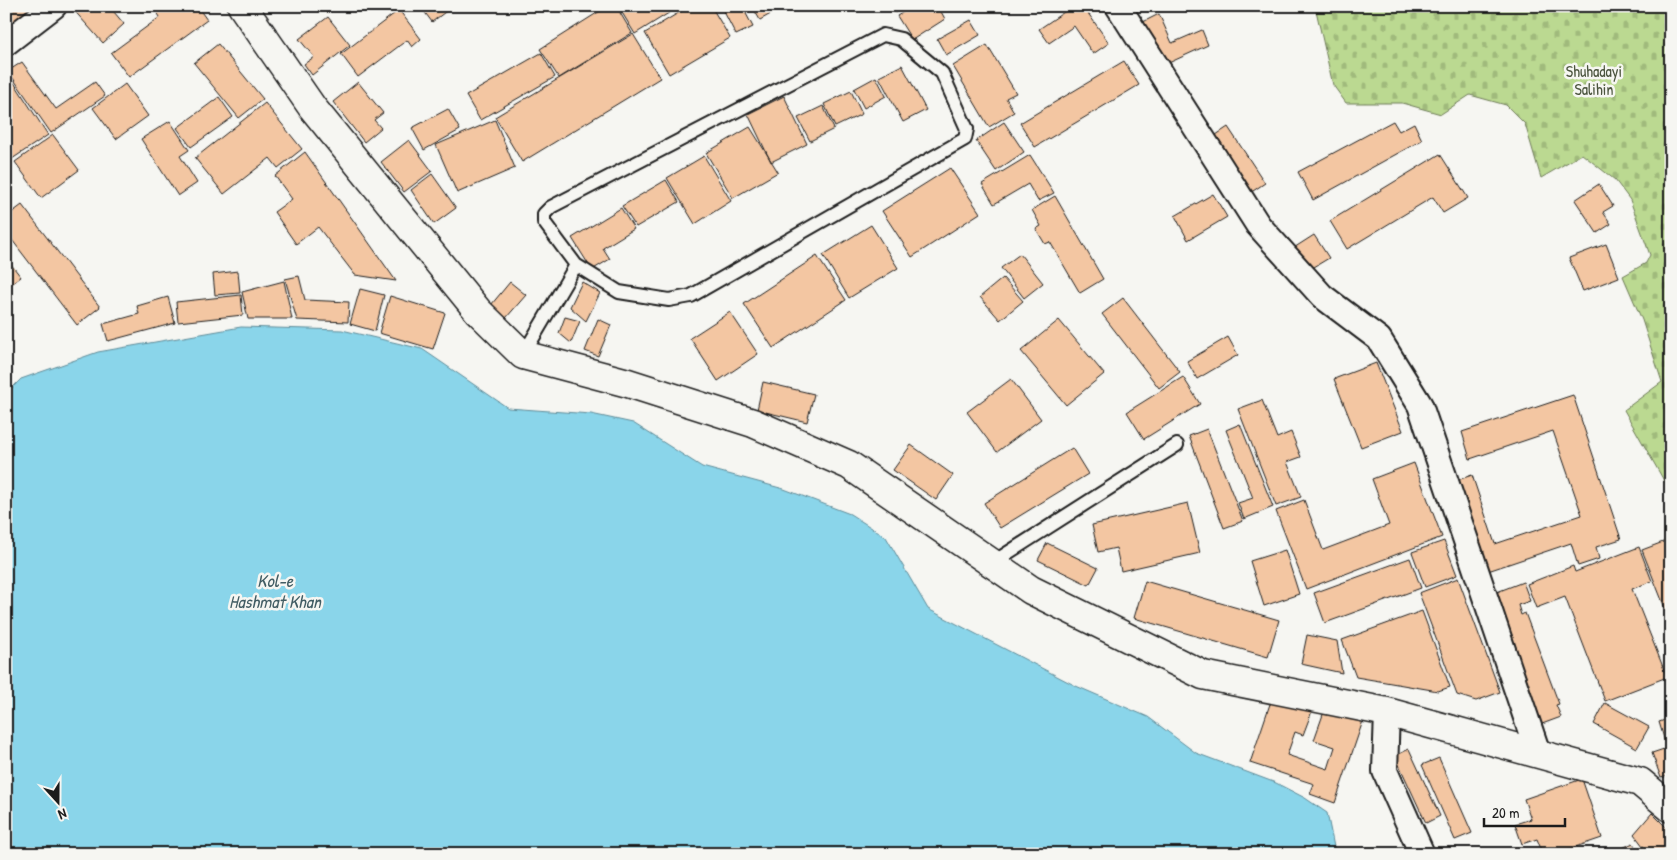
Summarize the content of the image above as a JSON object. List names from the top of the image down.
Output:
{
  "water": ["Kol-e Hashmat Khan"],
  "parks": ["Shuhadayi Salihin"],
  "scale_bar": "20 m",
  "north": "bottom"
}
